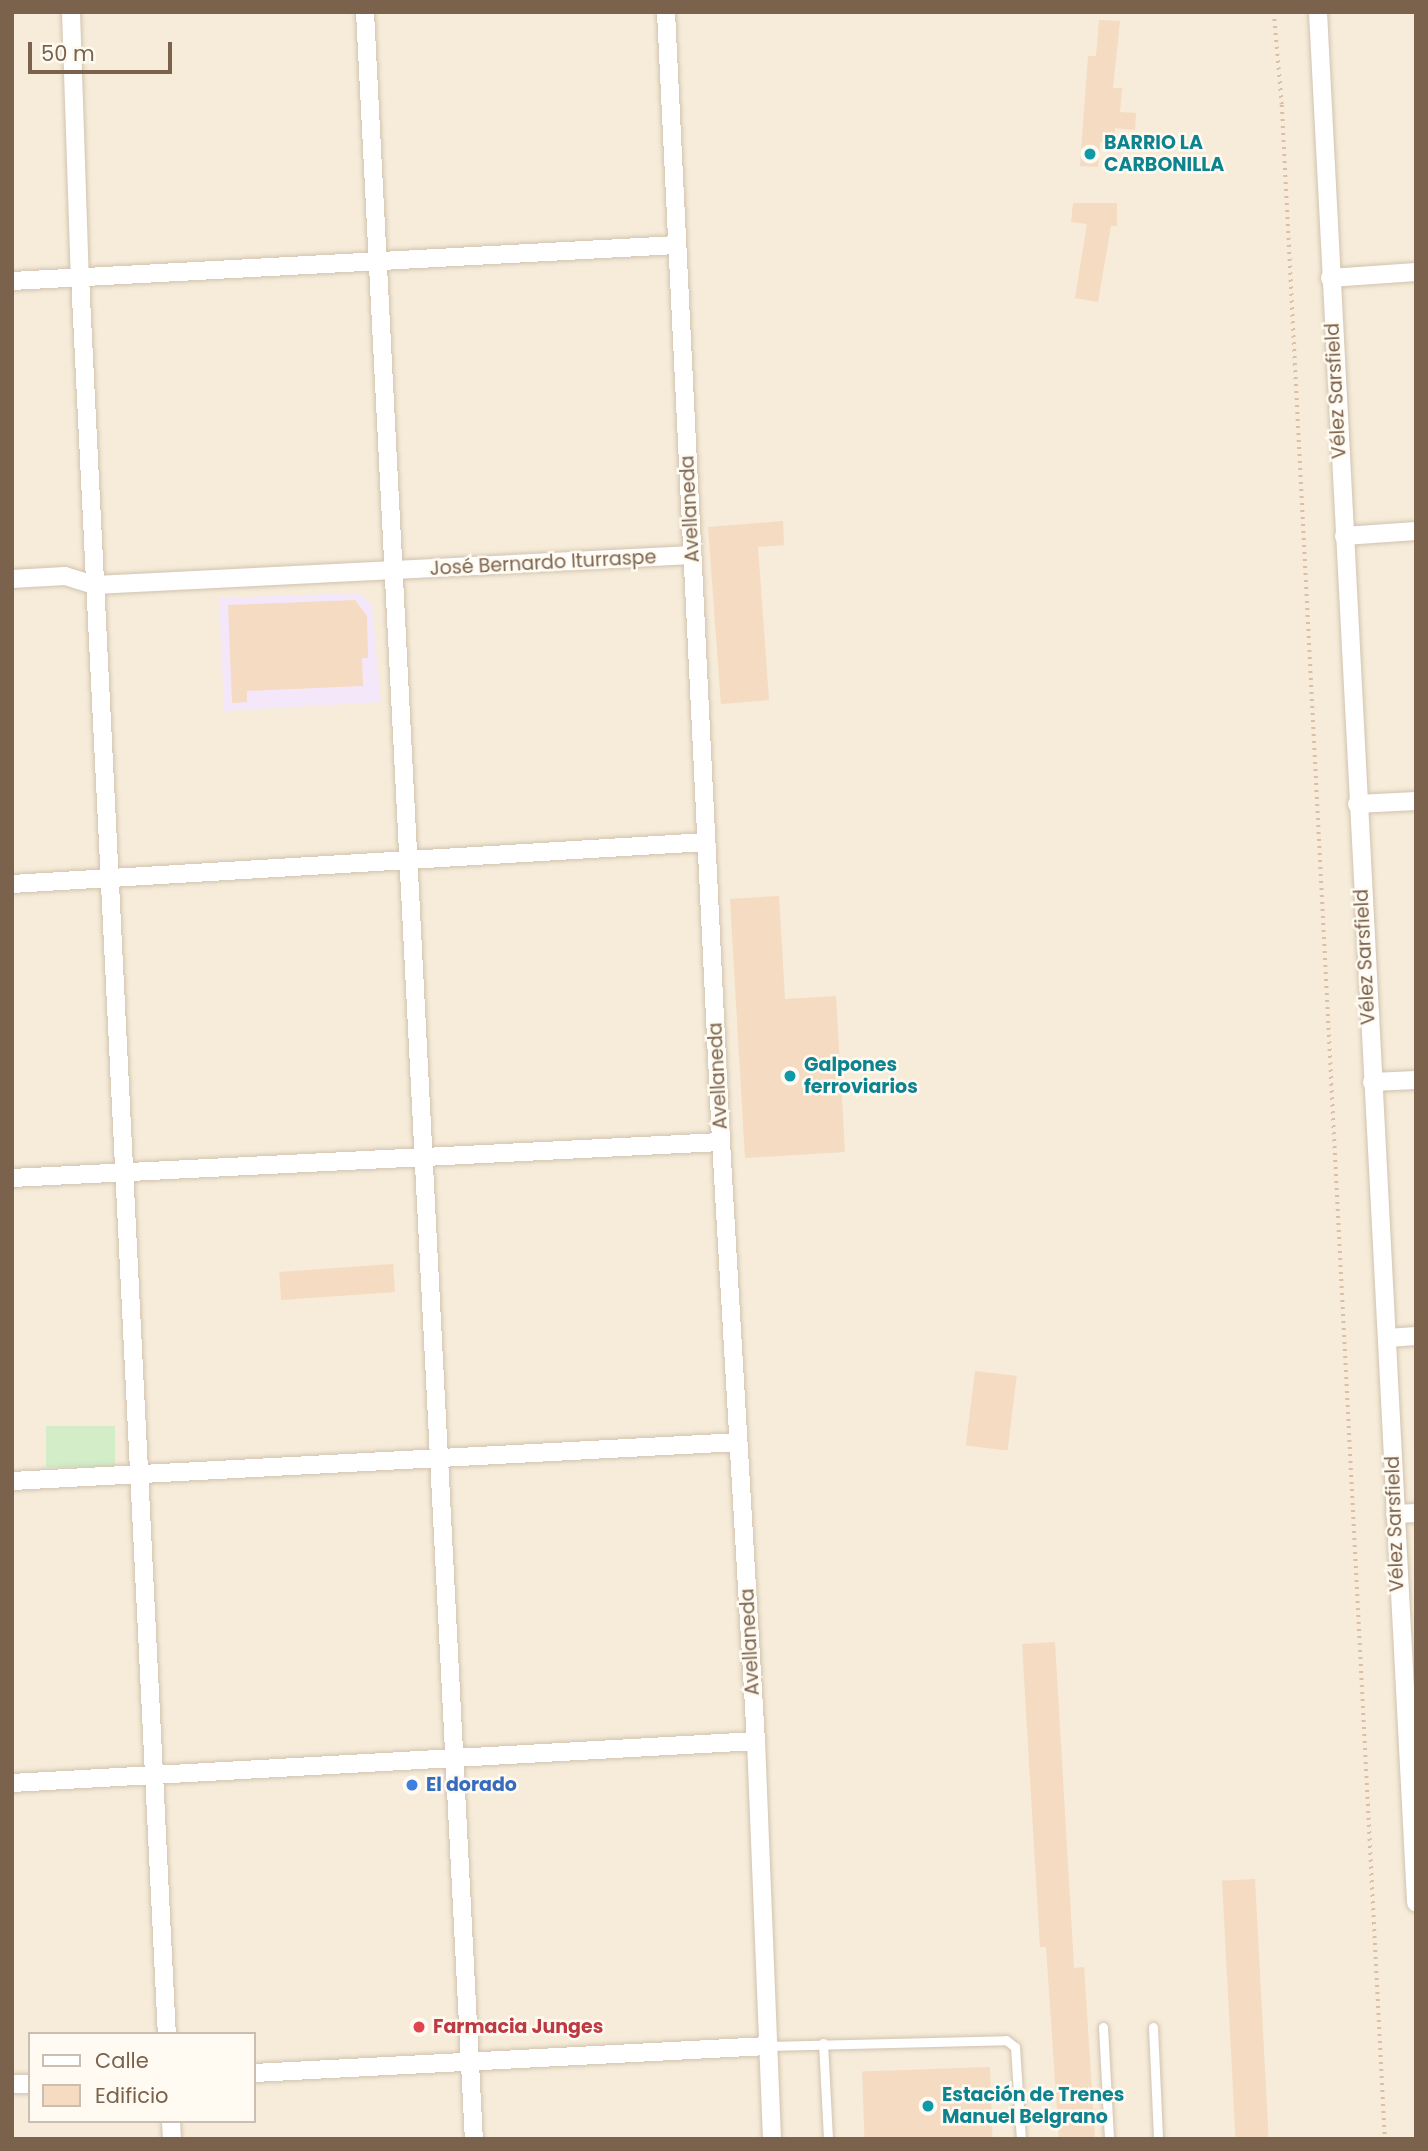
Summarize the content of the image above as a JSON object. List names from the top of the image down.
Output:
{
  "streets": {
    "street": ["Vélez Sarsfield", "Avellaneda", "José Bernardo Iturraspe"]
  },
  "crossings": [
    ["Avellaneda", "José Bernardo Iturraspe"]
  ],
  "places": [
    "BARRIO LA CARBONILLA",
    "Galpones ferroviarios",
    "El dorado",
    "Farmacia Junges",
    "Estación de Trenes Manuel Belgrano"
  ],
  "legend": ["Calle", "Edificio"],
  "scale_bar": "50 m"
}
